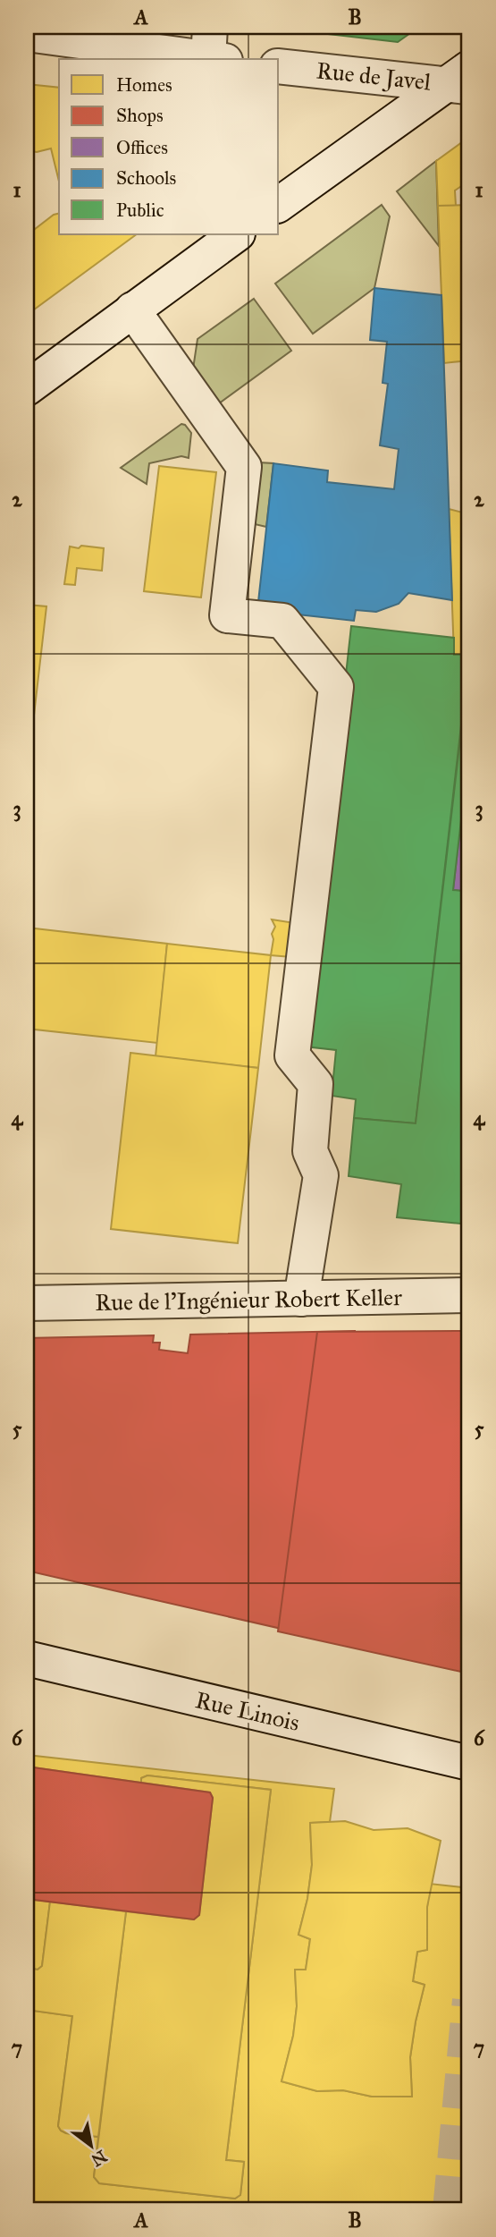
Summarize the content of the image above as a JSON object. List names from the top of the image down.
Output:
{
  "streets": {
    "street": ["Rue de Javel", "Rue de l'Ingénieur Robert Keller", "Rue Linois"]
  },
  "legend": [
    "Homes",
    "Shops",
    "Offices",
    "Schools",
    "Public"
  ],
  "north": "bottom right",
  "grid": {
    "columns": ["A", "B"],
    "rows": [
      "1",
      "2",
      "3",
      "4",
      "5",
      "6",
      "7"
    ]
  }
}
